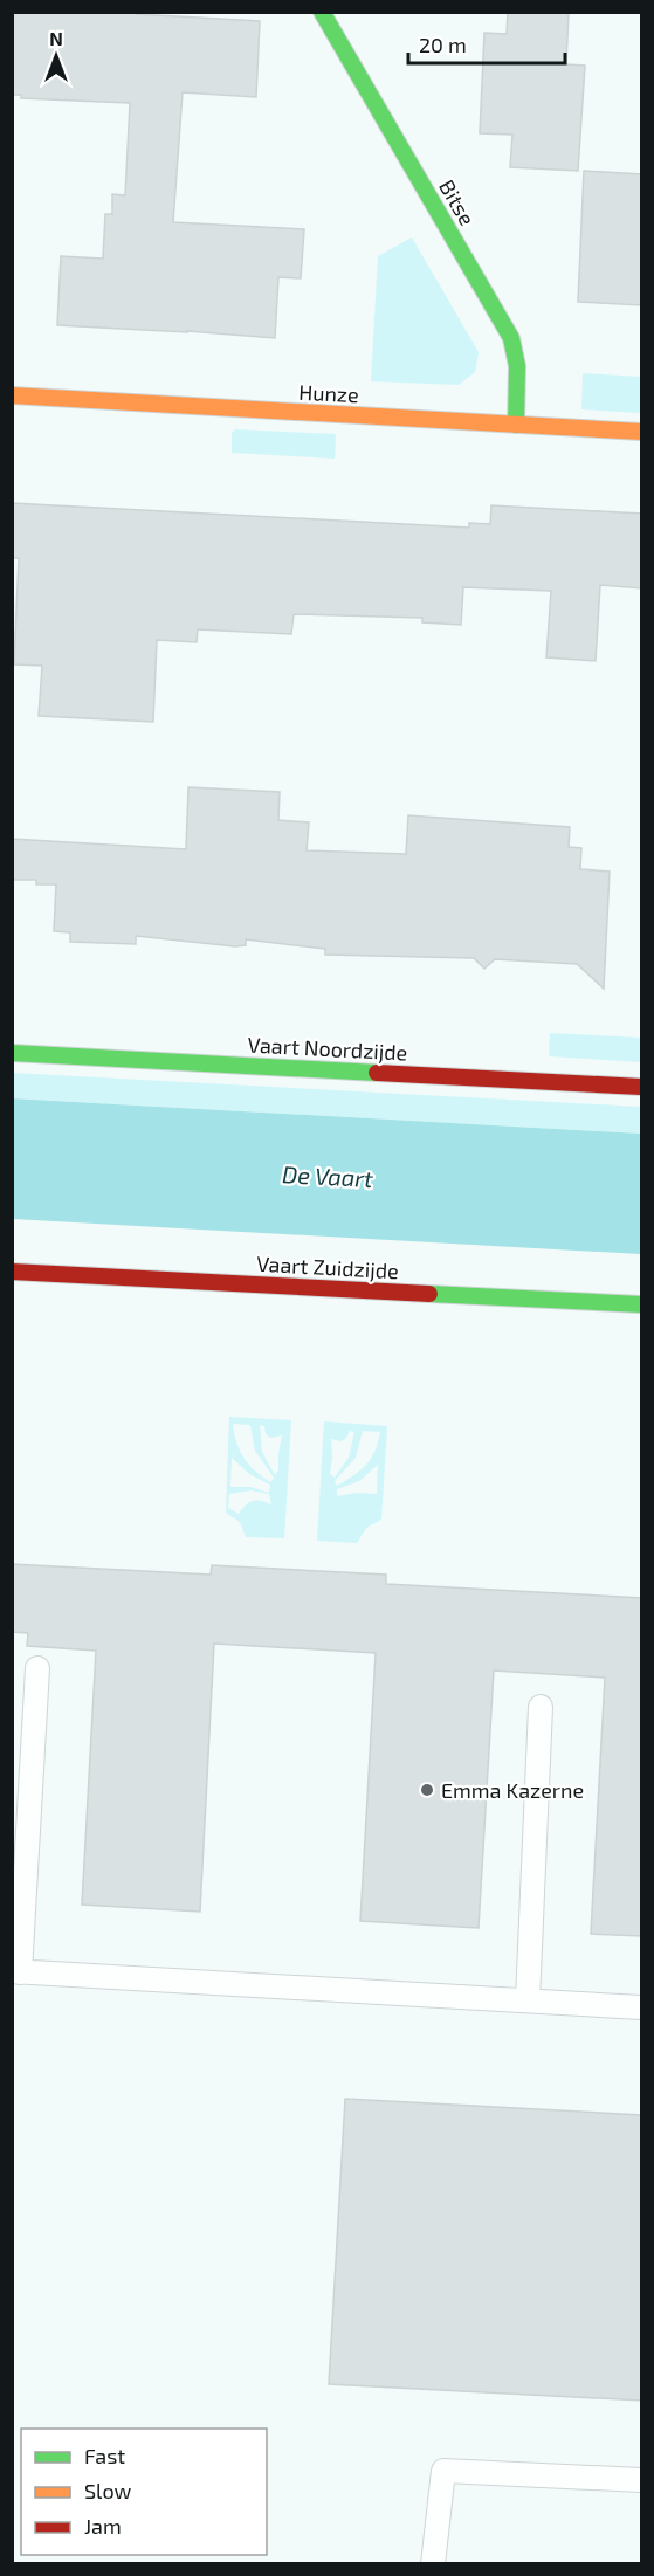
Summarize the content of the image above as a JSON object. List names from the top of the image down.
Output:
{
  "streets": {
    "street": [
      "Bitse",
      "Hunze",
      "Vaart Noordzijde",
      "Vaart Zuidzijde"
    ]
  },
  "crossings": [
    ["Bitse", "Hunze"]
  ],
  "water": ["De Vaart"],
  "places": ["Emma Kazerne"],
  "legend": ["Fast", "Slow", "Jam"],
  "scale_bar": "20 m",
  "north": "top"
}
